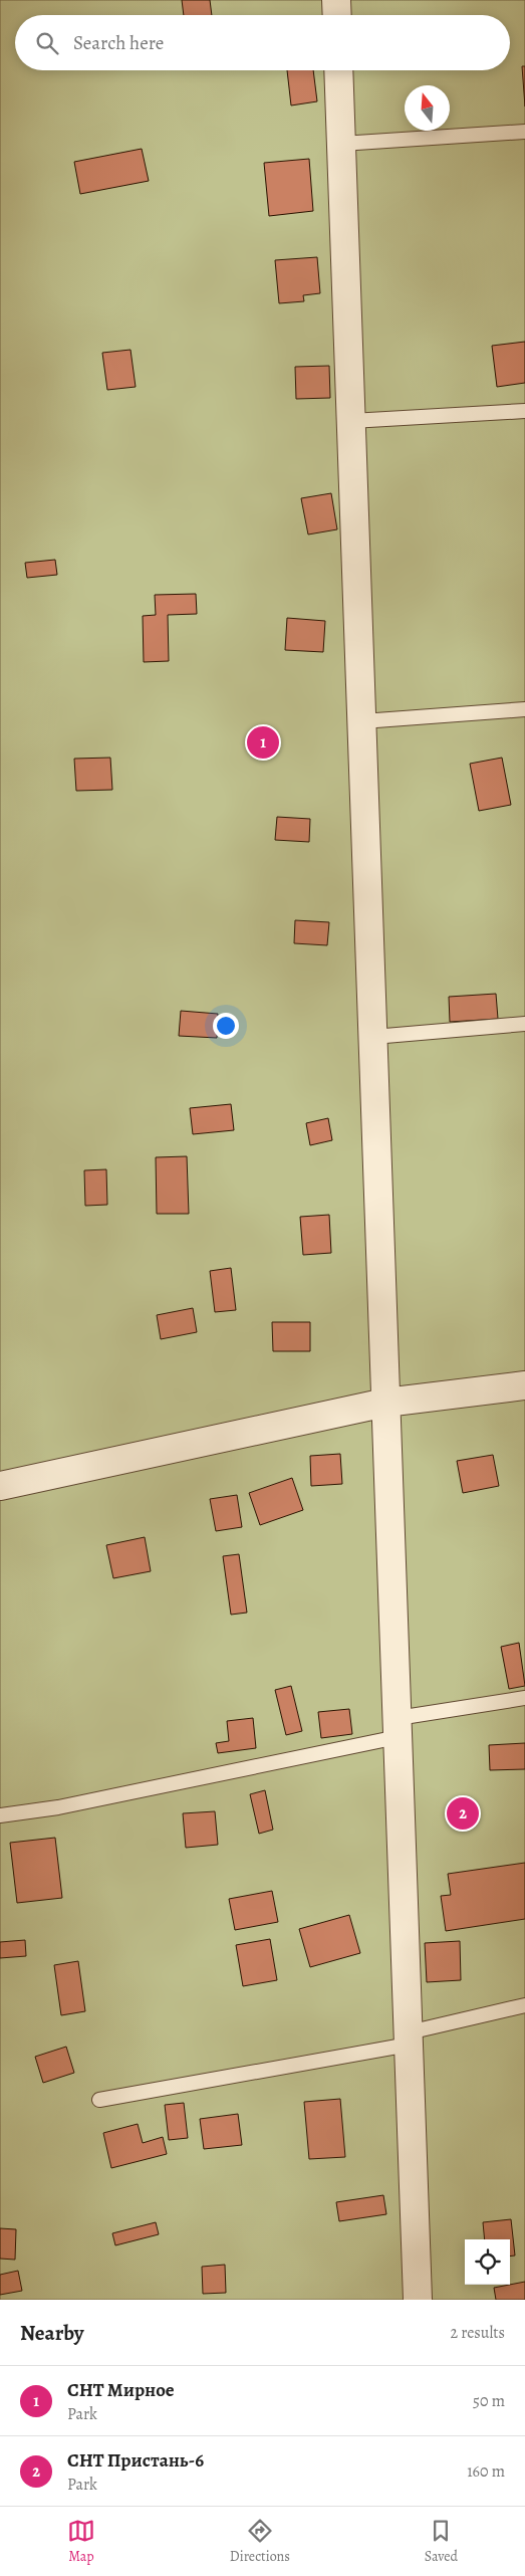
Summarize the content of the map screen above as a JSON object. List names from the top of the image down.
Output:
{
  "north": "top",
  "page": {
    "search": "Search here",
    "pins": ["1", "2"],
    "heading": ["Nearby", "2 results"],
    "list": [
      {
        "mark": "1",
        "name": "СНТ Мирное",
        "note": "Park",
        "value": "50 m"
      },
      {
        "mark": "2",
        "name": "СНТ Пристань-6",
        "note": "Park",
        "value": "160 m"
      }
    ],
    "nav": ["Map", "Directions", "Saved"]
  }
}
